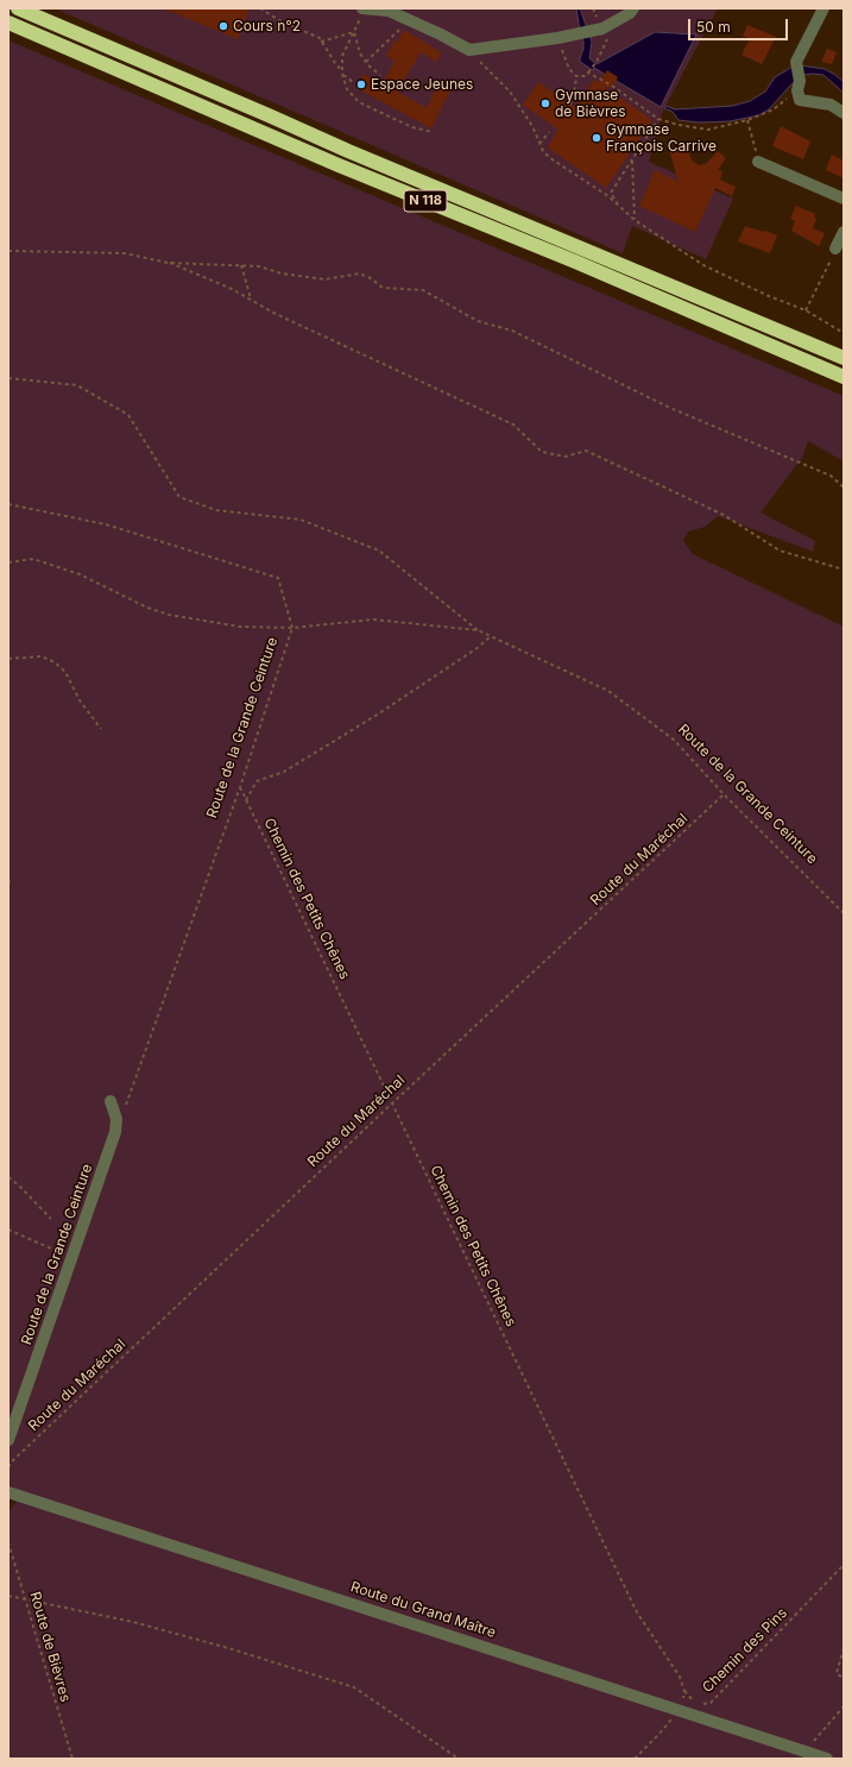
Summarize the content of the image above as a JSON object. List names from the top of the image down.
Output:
{
  "streets": {
    "highway": ["N 118"],
    "street": ["Route de la Grande Ceinture", "Route du Grand Maître"],
    "path": [
      "Route du Maréchal",
      "Chemin des Petits Chênes",
      "Route de Bièvres",
      "Chemin des Pins"
    ]
  },
  "crossings": [
    ["Route de la Grande Ceinture", "Route du Maréchal"],
    ["Route de la Grande Ceinture", "Chemin des Petits Chênes"],
    ["Route du Maréchal", "Chemin des Petits Chênes"]
  ],
  "places": [
    "Cours n°2",
    "Espace Jeunes",
    "Gymnase de Bièvres",
    "Gymnase François Carrive"
  ],
  "scale_bar": "50 m"
}
